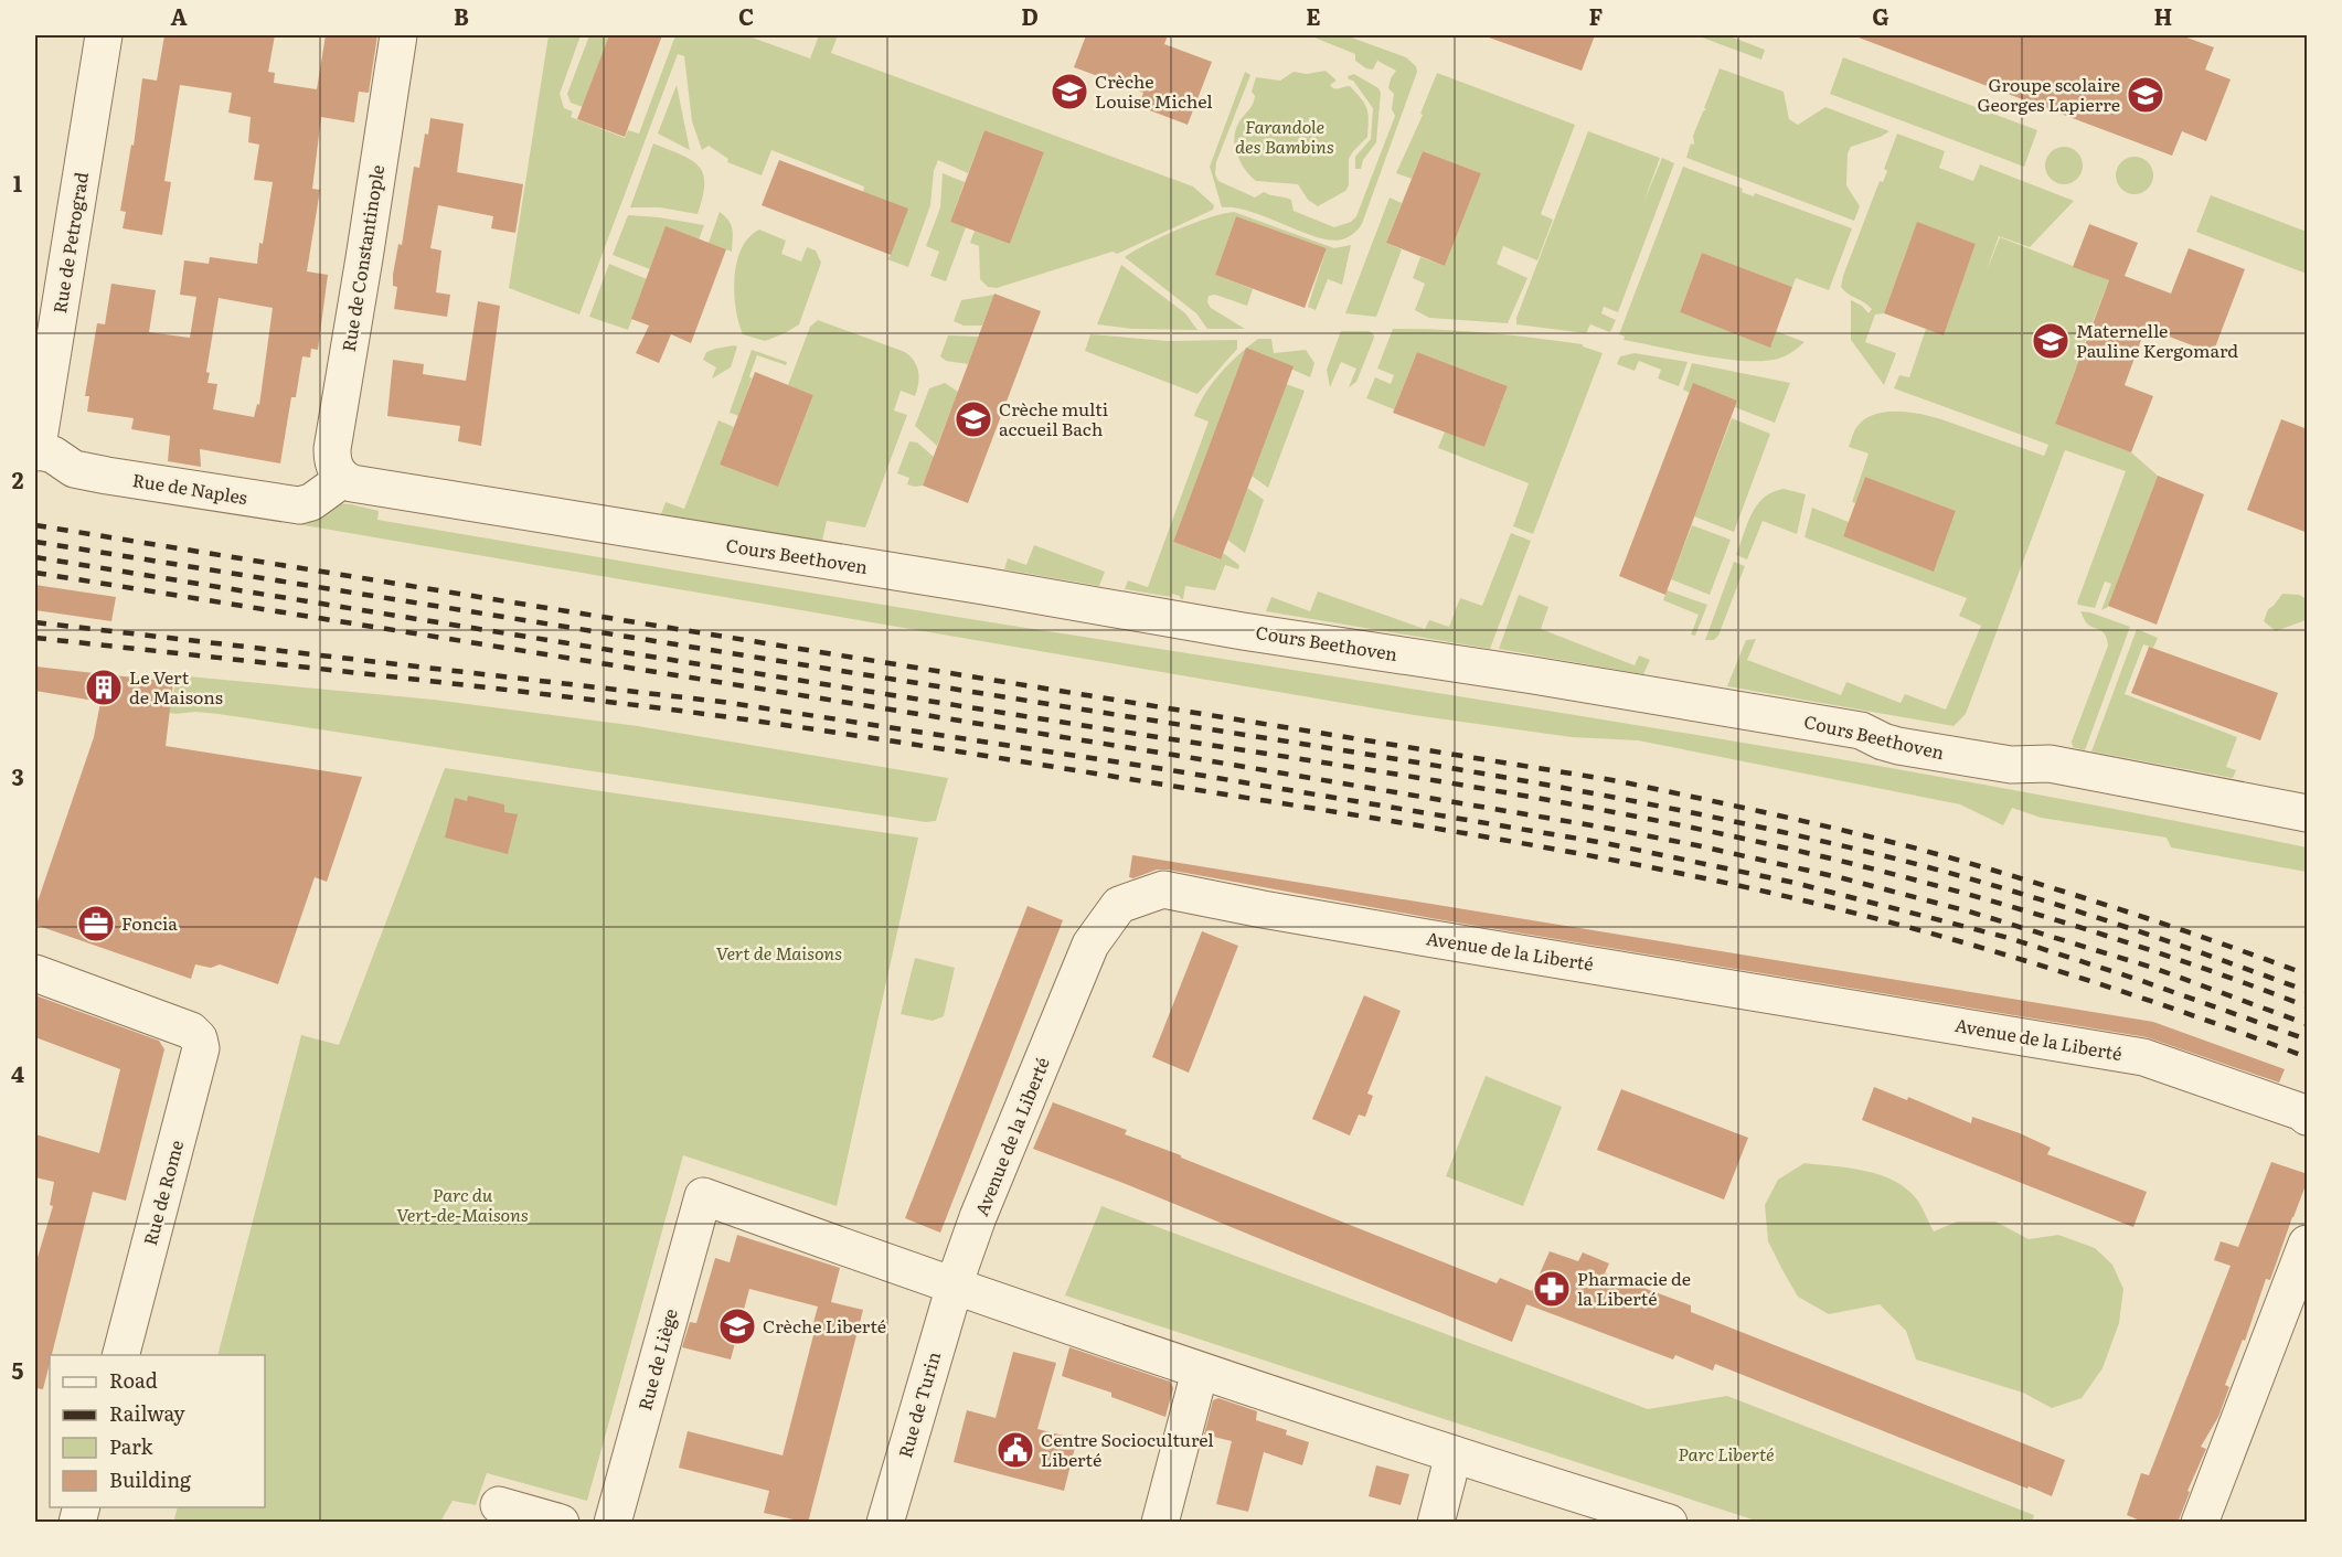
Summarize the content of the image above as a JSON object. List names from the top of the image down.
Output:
{
  "streets": {
    "street": [
      "Rue de Petrograd",
      "Rue de Constantinople",
      "Rue de Naples",
      "Cours Beethoven",
      "Avenue de la Liberté",
      "Rue de Rome",
      "Rue de Liège",
      "Rue de Turin"
    ]
  },
  "crossings": [
    ["Rue de Petrograd", "Rue de Naples"],
    ["Rue de Constantinople", "Rue de Naples"],
    ["Rue de Constantinople", "Cours Beethoven"],
    ["Rue de Naples", "Cours Beethoven"],
    ["Avenue de la Liberté", "Rue de Liège"],
    ["Avenue de la Liberté", "Rue de Turin"],
    ["Rue de Liège", "Rue de Turin"]
  ],
  "parks": [
    "Farandole des Bambins",
    "Vert de Maisons",
    "Parc du Vert-de-Maisons",
    "Parc Liberté"
  ],
  "places": {
    "school or university": [
      "Crèche Louise Michel",
      "Groupe scolaire Georges Lapierre",
      "Maternelle Pauline Kergomard",
      "Crèche multi accueil Bach",
      "Crèche Liberté"
    ],
    "building": ["Le Vert de Maisons"],
    "office": ["Foncia"],
    "pharmacy": ["Pharmacie de la Liberté"],
    "public building": ["Centre Socioculturel Liberté"]
  },
  "legend": [
    "Road",
    "Railway",
    "Park",
    "Building"
  ],
  "grid": {
    "columns": [
      "A",
      "B",
      "C",
      "D",
      "E",
      "F",
      "G",
      "H"
    ],
    "rows": [
      "1",
      "2",
      "3",
      "4",
      "5"
    ]
  }
}
